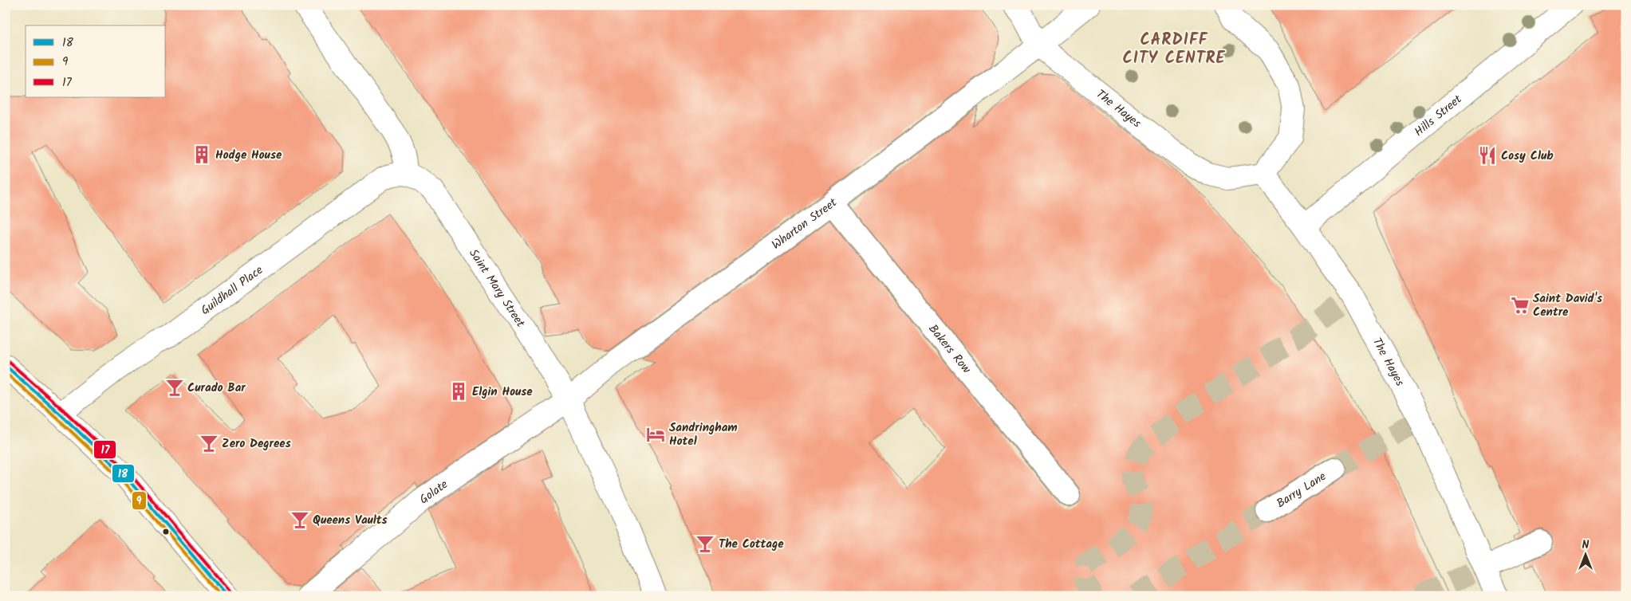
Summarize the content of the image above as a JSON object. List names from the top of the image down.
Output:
{
  "streets": {
    "street": [
      "The Hayes",
      "Hills Street",
      "Wharton Street",
      "Saint Mary Street",
      "Guildhall Place",
      "Bakers Row",
      "Barry Lane",
      "Golate"
    ]
  },
  "crossings": [
    ["The Hayes", "Hills Street"],
    ["The Hayes", "Wharton Street"],
    ["Wharton Street", "Saint Mary Street"],
    ["Wharton Street", "Bakers Row"],
    ["Wharton Street", "Golate"],
    ["Saint Mary Street", "Guildhall Place"],
    ["Saint Mary Street", "Golate"]
  ],
  "districts": ["CARDIFF CITY CENTRE"],
  "places": {
    "building": ["Hodge House", "Elgin House"],
    "restaurant": ["Cosy Club"],
    "supermarket": ["Saint David's Centre"],
    "bar": [
      "Curado Bar",
      "Zero Degrees",
      "Queens Vaults",
      "The Cottage"
    ],
    "hotel": ["Sandringham Hotel"]
  },
  "lines": ["transit line 17", "transit line 18", "transit line 9"],
  "legend": ["18", "9", "17"],
  "north": "top"
}
